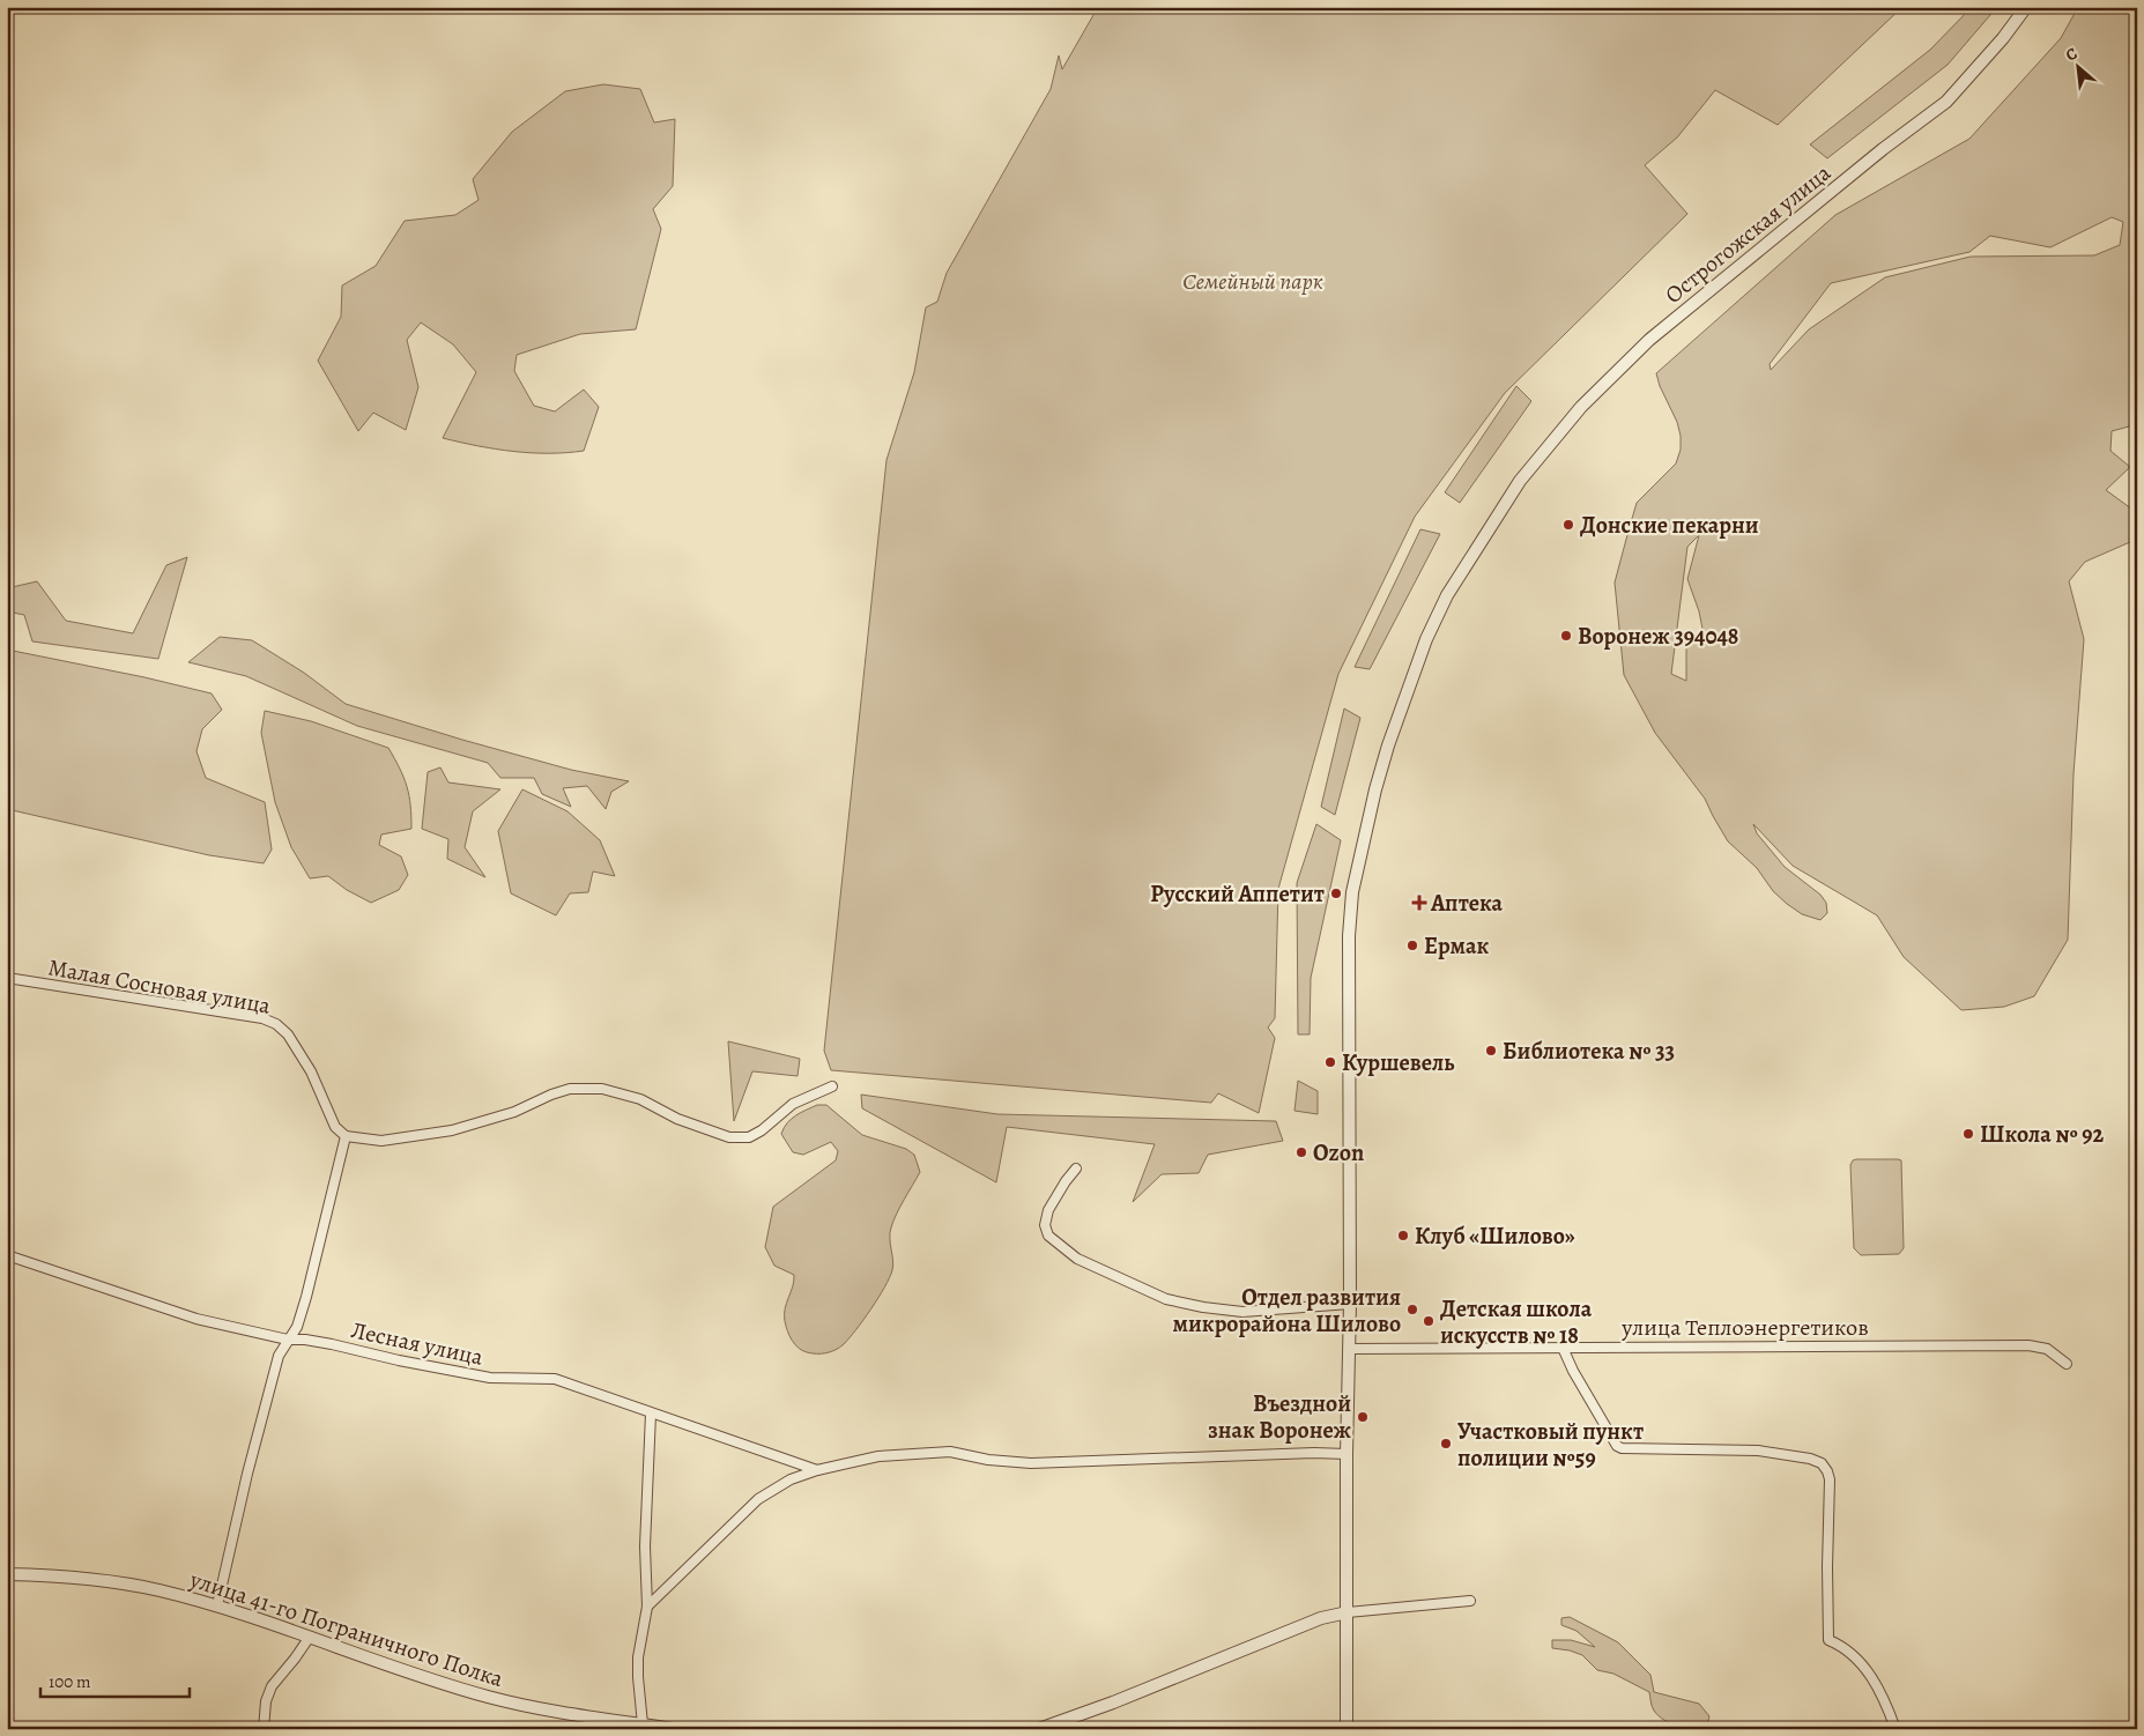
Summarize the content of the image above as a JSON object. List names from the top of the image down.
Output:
{
  "streets": {
    "street": [
      "Острогожская улица",
      "Малая Сосновая улица",
      "улица Теплоэнергетиков",
      "Лесная улица",
      "улица 41-го Пограничного Полка"
    ]
  },
  "parks": ["Семейный парк"],
  "places": {
    "other": [
      "Донские пекарни",
      "Воронеж 394048",
      "Русский Аппетит",
      "Ермак",
      "Библиотека № 33",
      "Куршевель",
      "Школа № 92",
      "Ozon",
      "Клуб «Шилово»",
      "Отдел развития микрорайона Шилово",
      "Детская школа искусств № 18",
      "Въездной знак Воронеж",
      "Участковый пункт полиции №59"
    ],
    "health": ["Аптека"]
  },
  "scale_bar": "100 m",
  "north": "top left"
}
